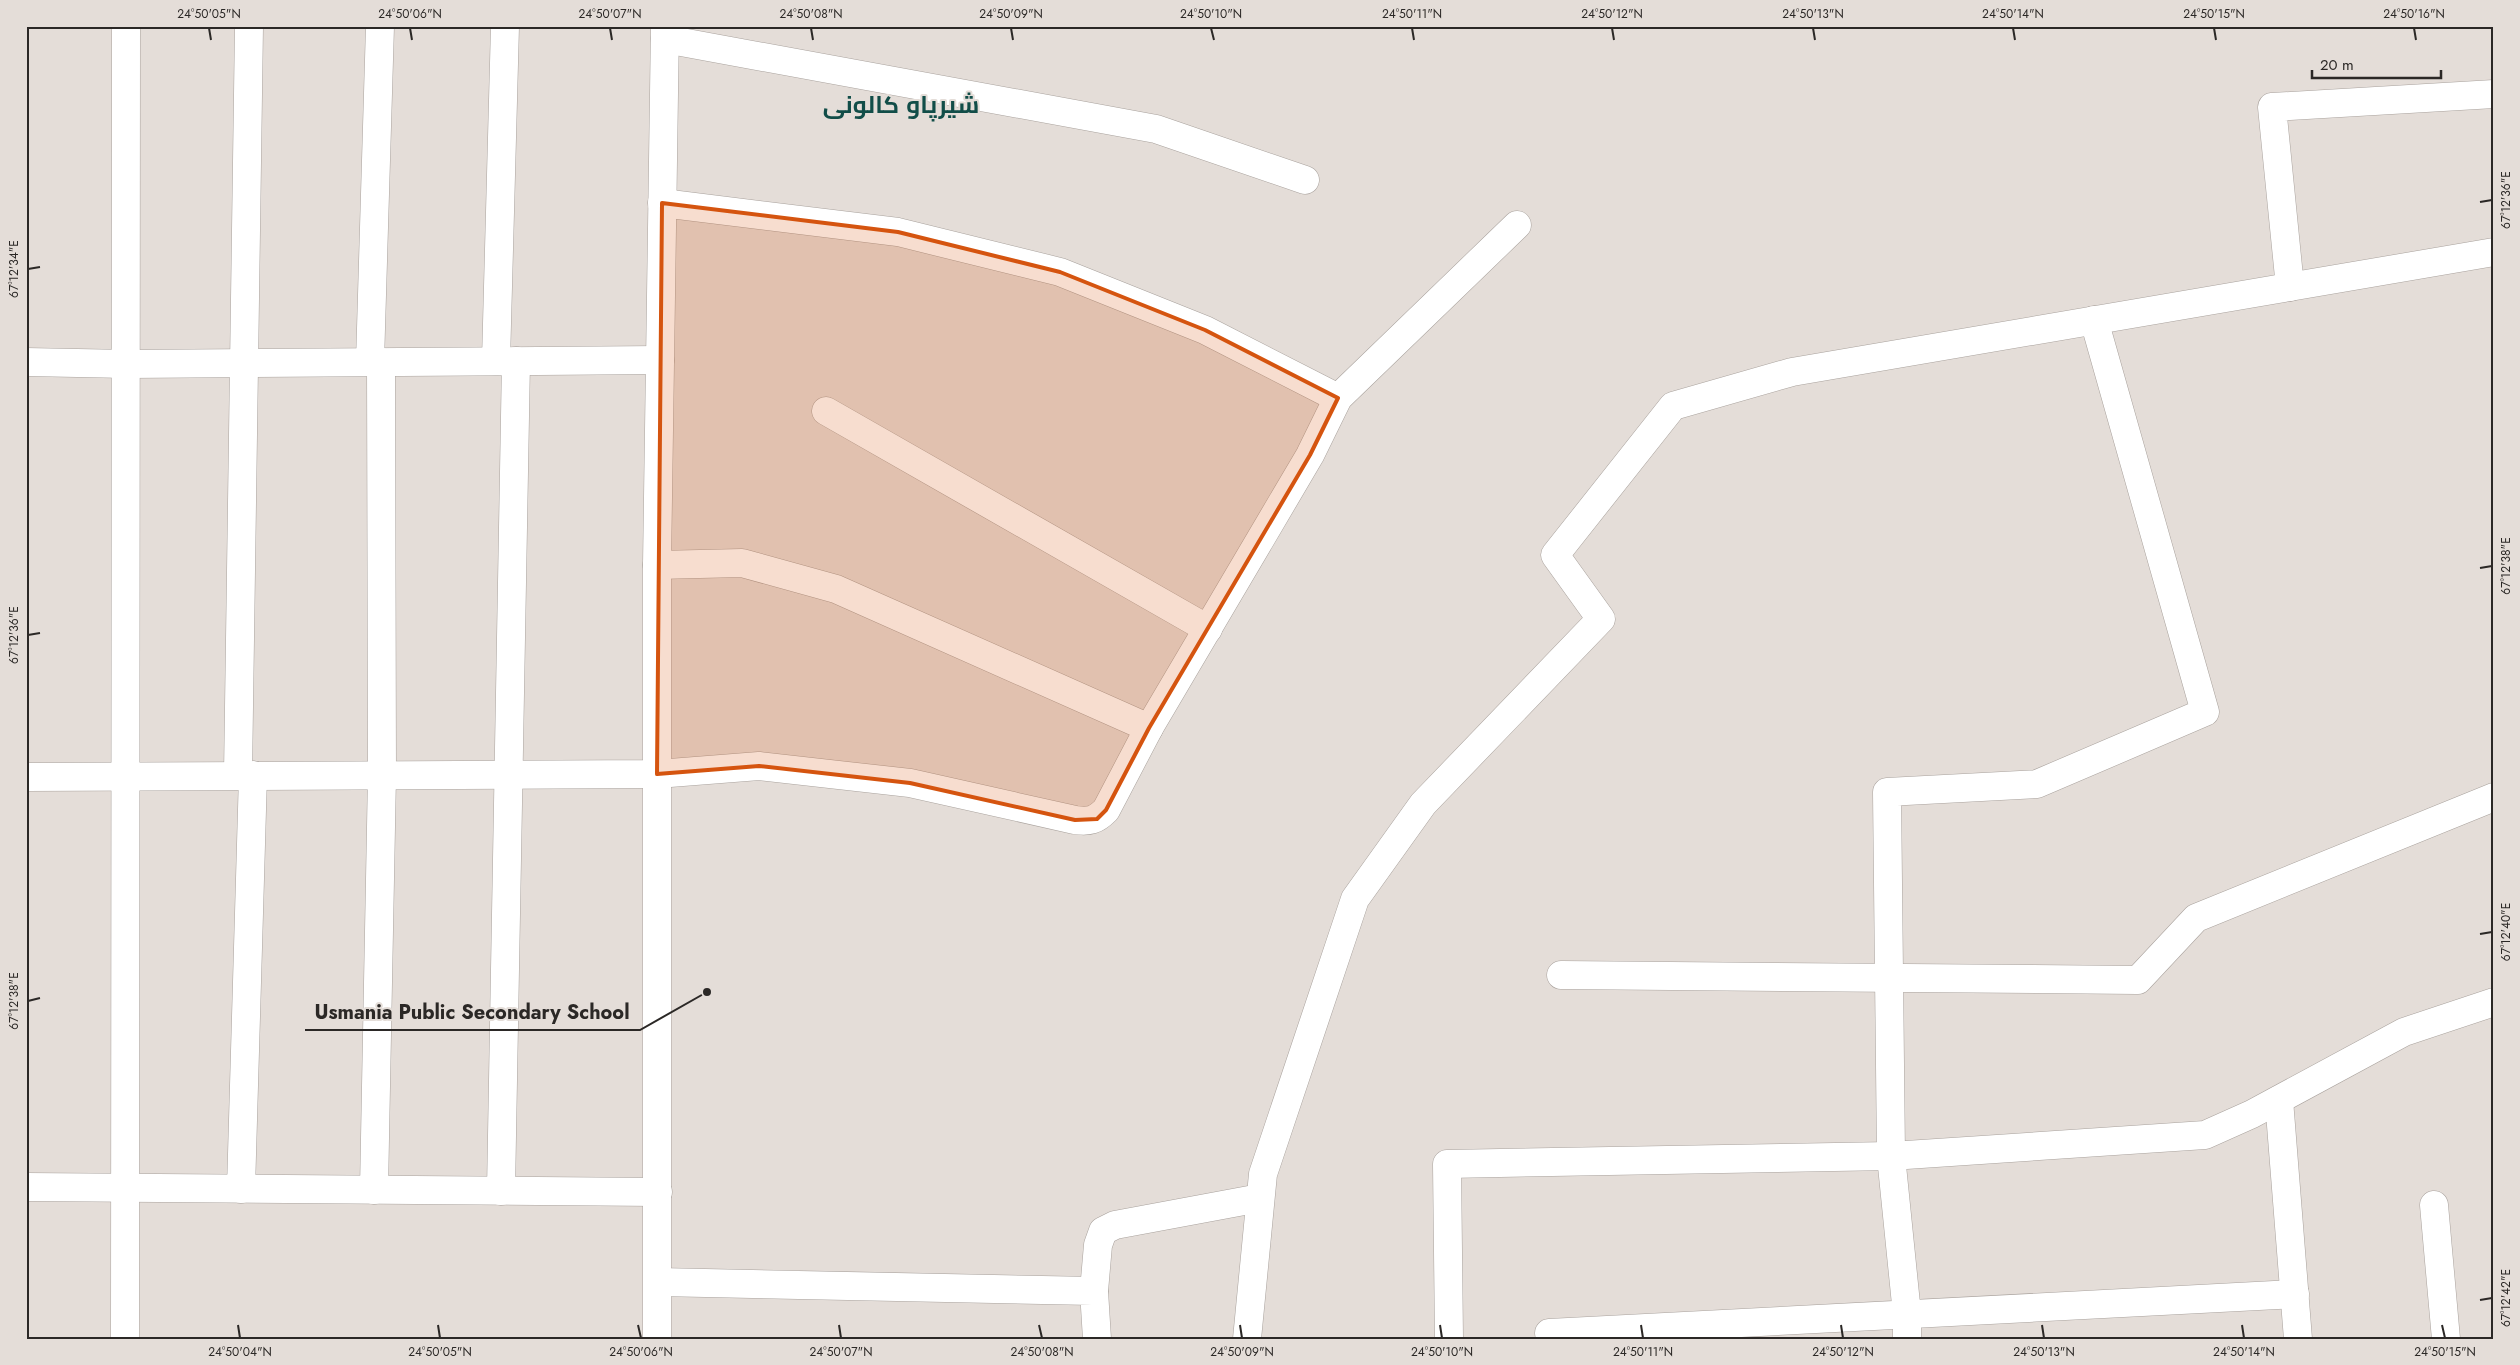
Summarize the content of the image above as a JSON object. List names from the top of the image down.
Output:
{
  "districts": ["شیرپاو کالونی"],
  "places": ["Usmania Public Secondary School"],
  "scale_bar": "20 m",
  "coordinates": [
    "24°50'05\"N",
    "24°50'06\"N",
    "24°50'07\"N",
    "24°50'08\"N",
    "24°50'09\"N",
    "24°50'10\"N",
    "24°50'11\"N",
    "24°50'12\"N",
    "24°50'13\"N",
    "24°50'14\"N",
    "24°50'15\"N",
    "24°50'16\"N",
    "67°12'36\"E",
    "67°12'34\"E",
    "67°12'38\"E",
    "67°12'40\"E",
    "67°12'42\"E",
    "24°50'04\"N"
  ]
}
